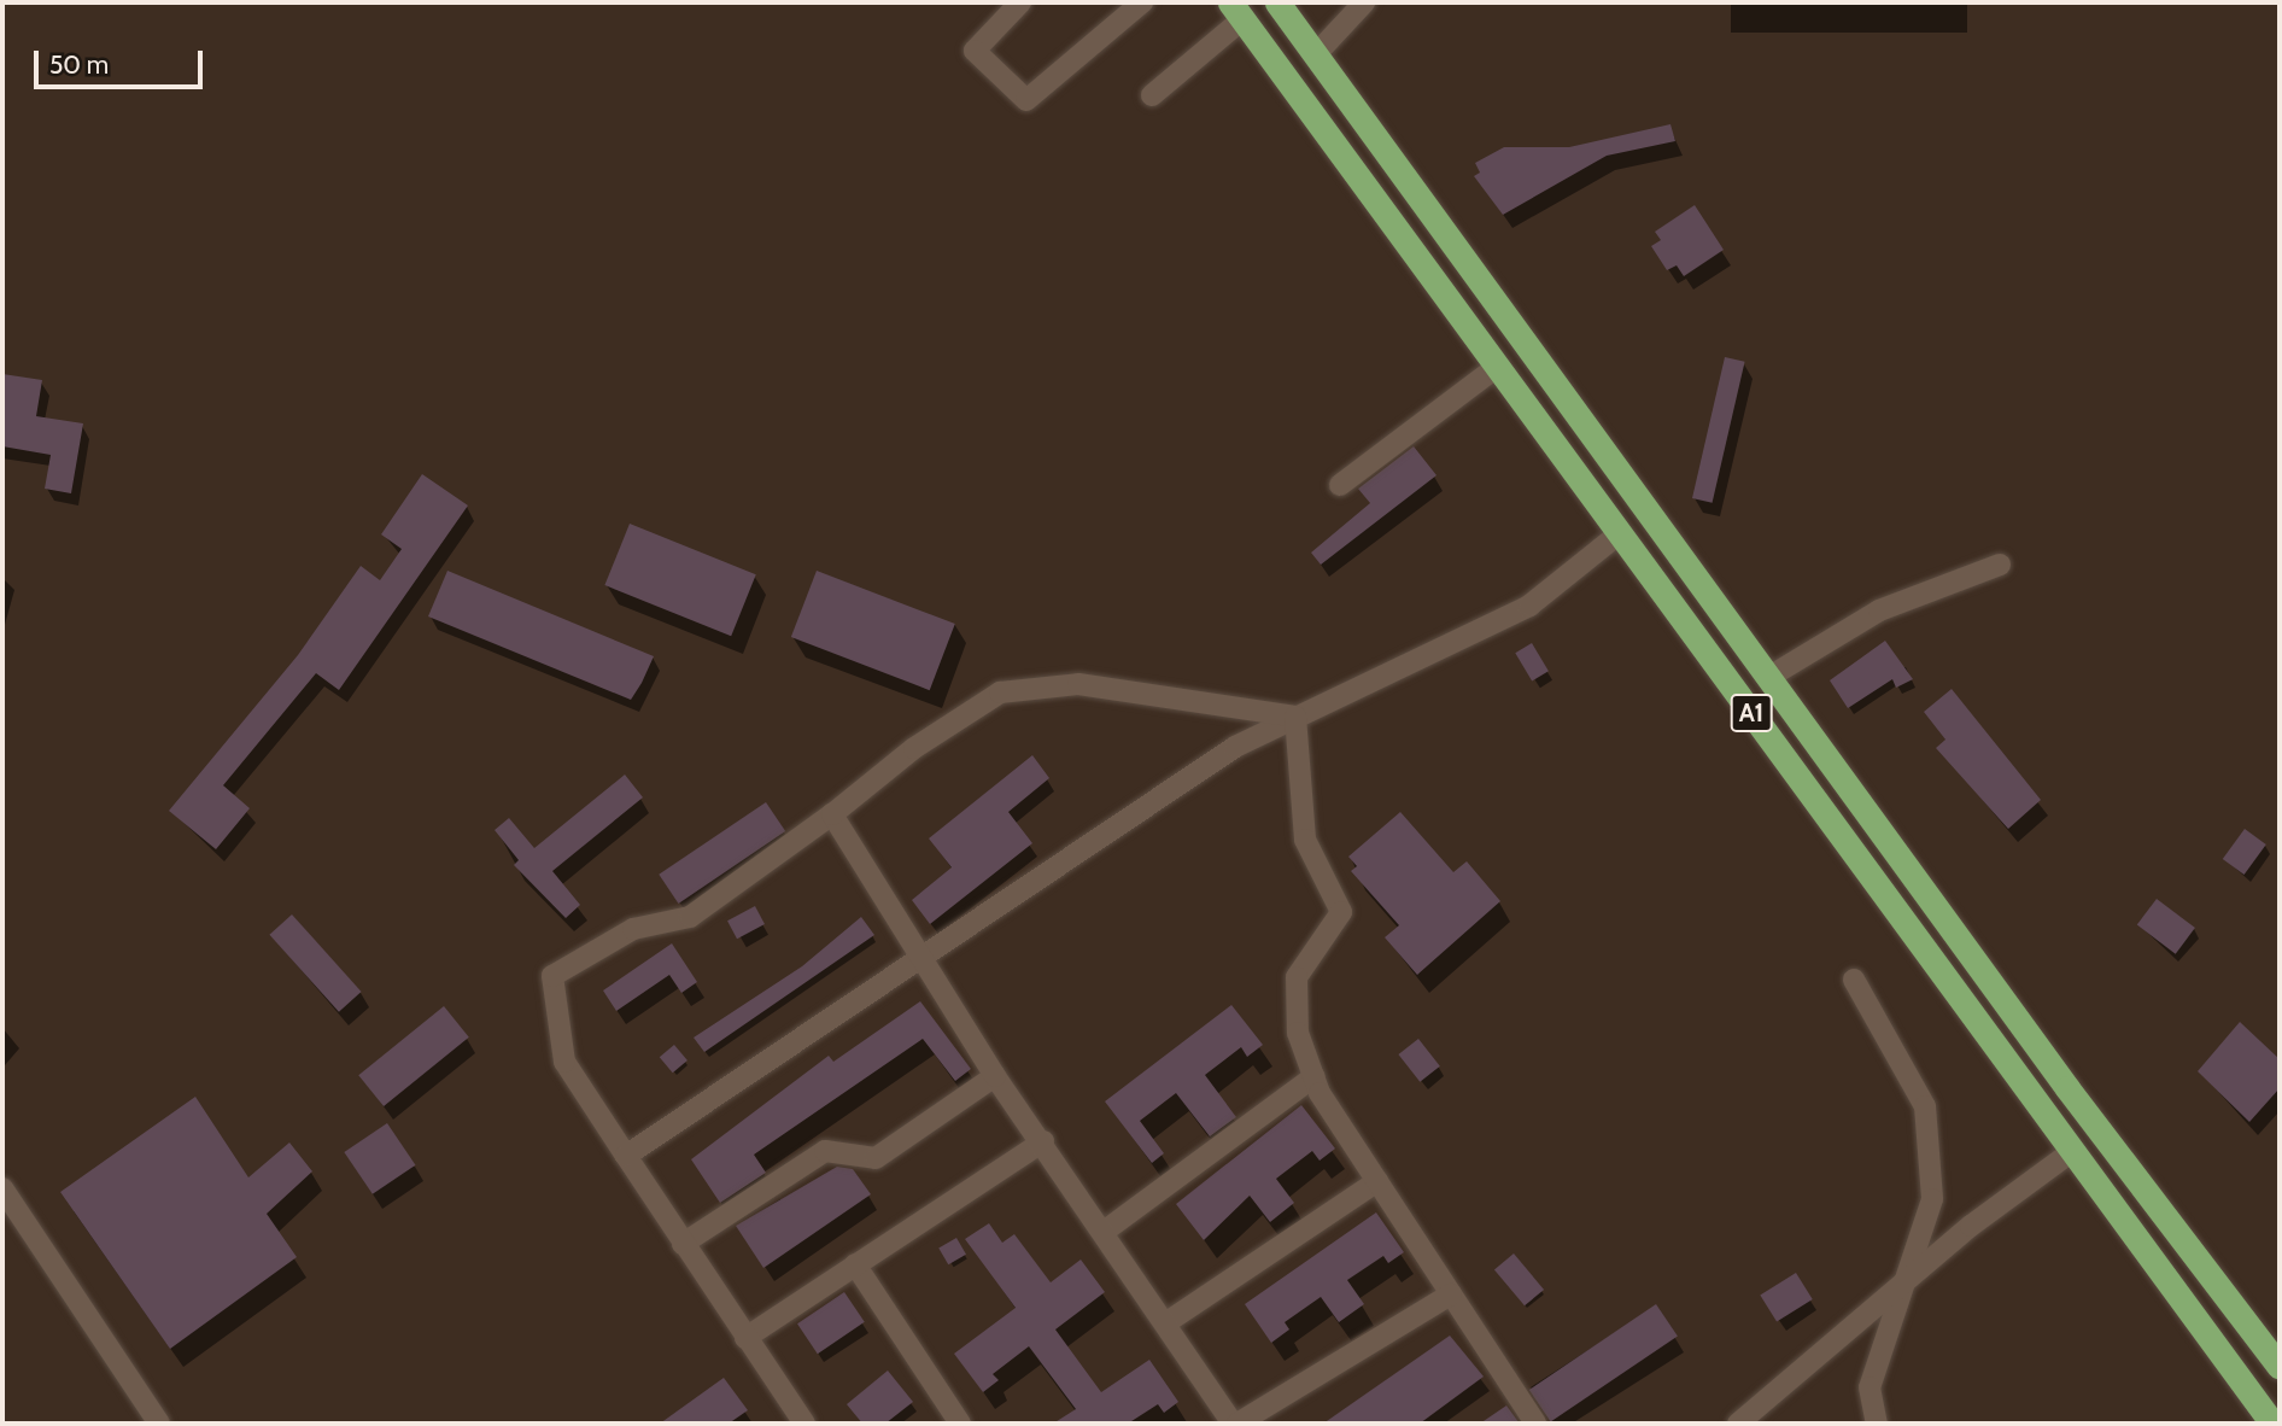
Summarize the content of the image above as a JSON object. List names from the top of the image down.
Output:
{
  "streets": {
    "highway": ["A1"]
  },
  "scale_bar": "50 m"
}
